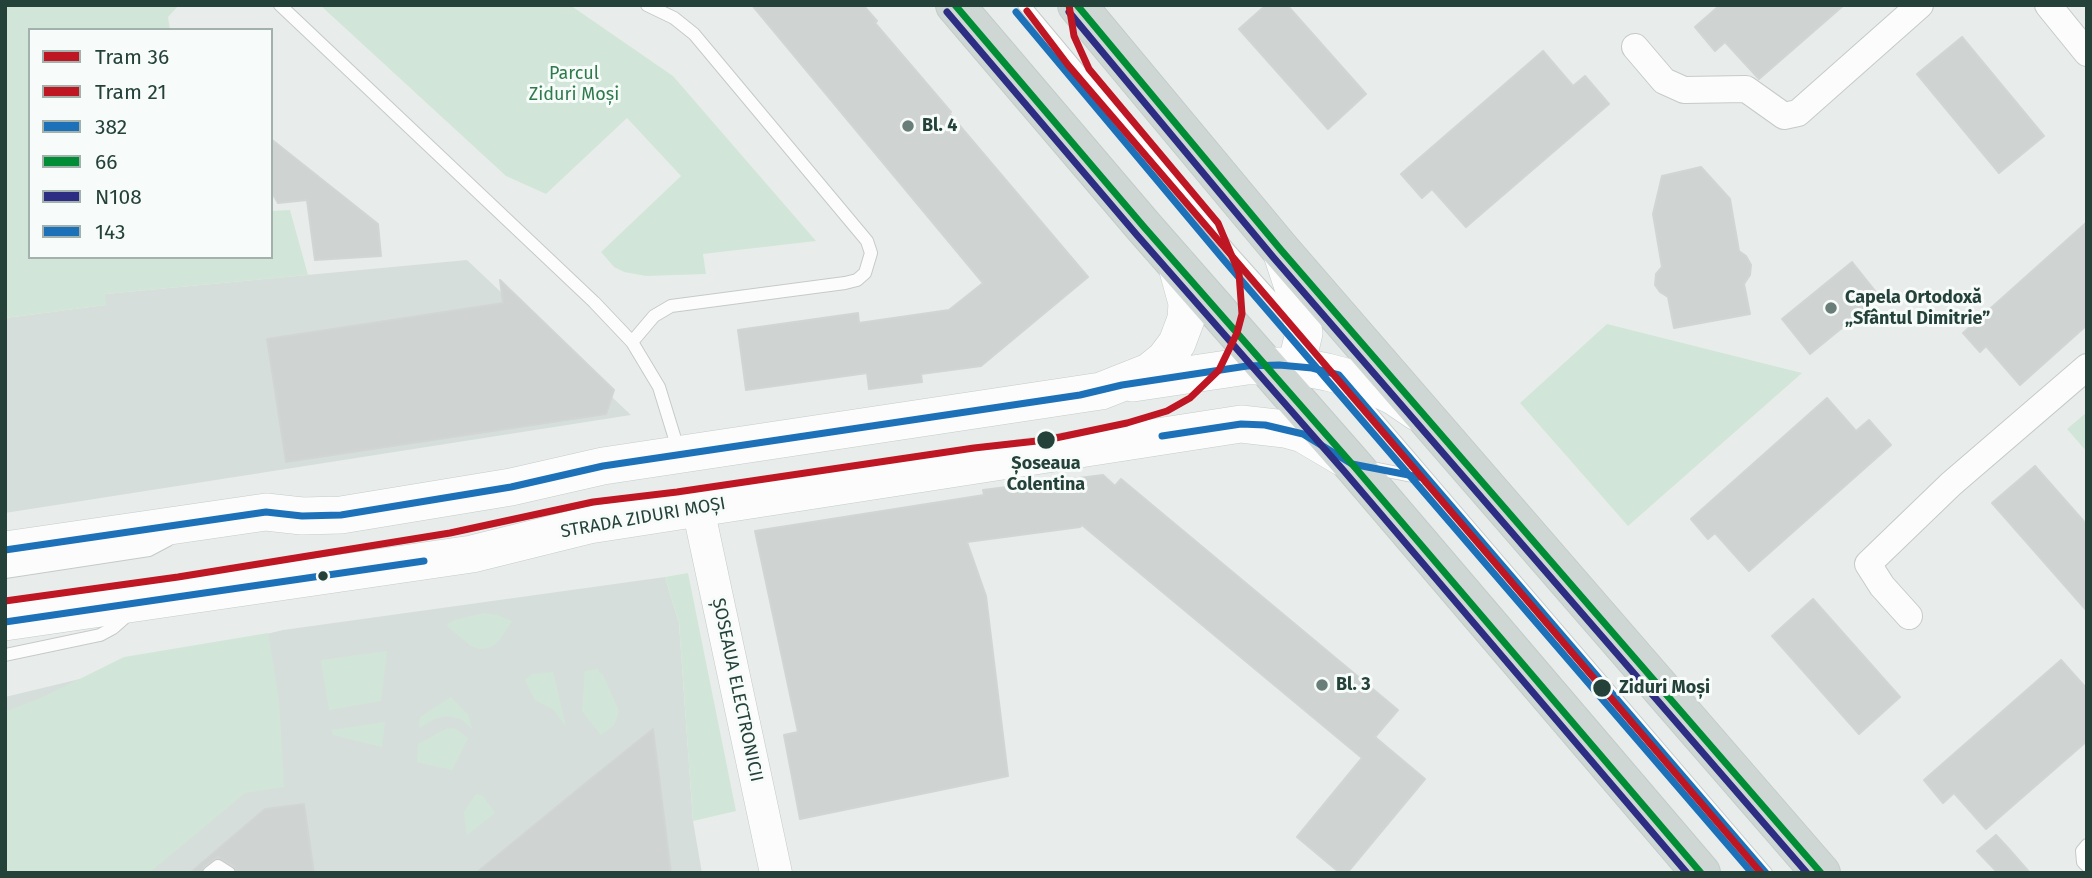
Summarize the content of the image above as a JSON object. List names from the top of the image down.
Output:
{
  "streets": {
    "main road": ["STRADA ZIDURI MOȘI"],
    "street": ["ȘOSEAUA ELECTRONICII"]
  },
  "crossings": [
    ["STRADA ZIDURI MOȘI", "ȘOSEAUA ELECTRONICII"]
  ],
  "parks": ["Parcul Ziduri Moși"],
  "places": [
    "Bl. 4",
    "Capela Ortodoxă „Sfântul Dimitrie”",
    "Șoseaua Colentina",
    "Bl. 3",
    "Ziduri Moși"
  ],
  "lines": [
    "tram line 36",
    "transit line 66",
    "tram line 21",
    "transit line N108",
    "transit line 143",
    "transit line 382"
  ],
  "legend": [
    "Tram 36",
    "Tram 21",
    "382",
    "66",
    "N108",
    "143"
  ]
}
